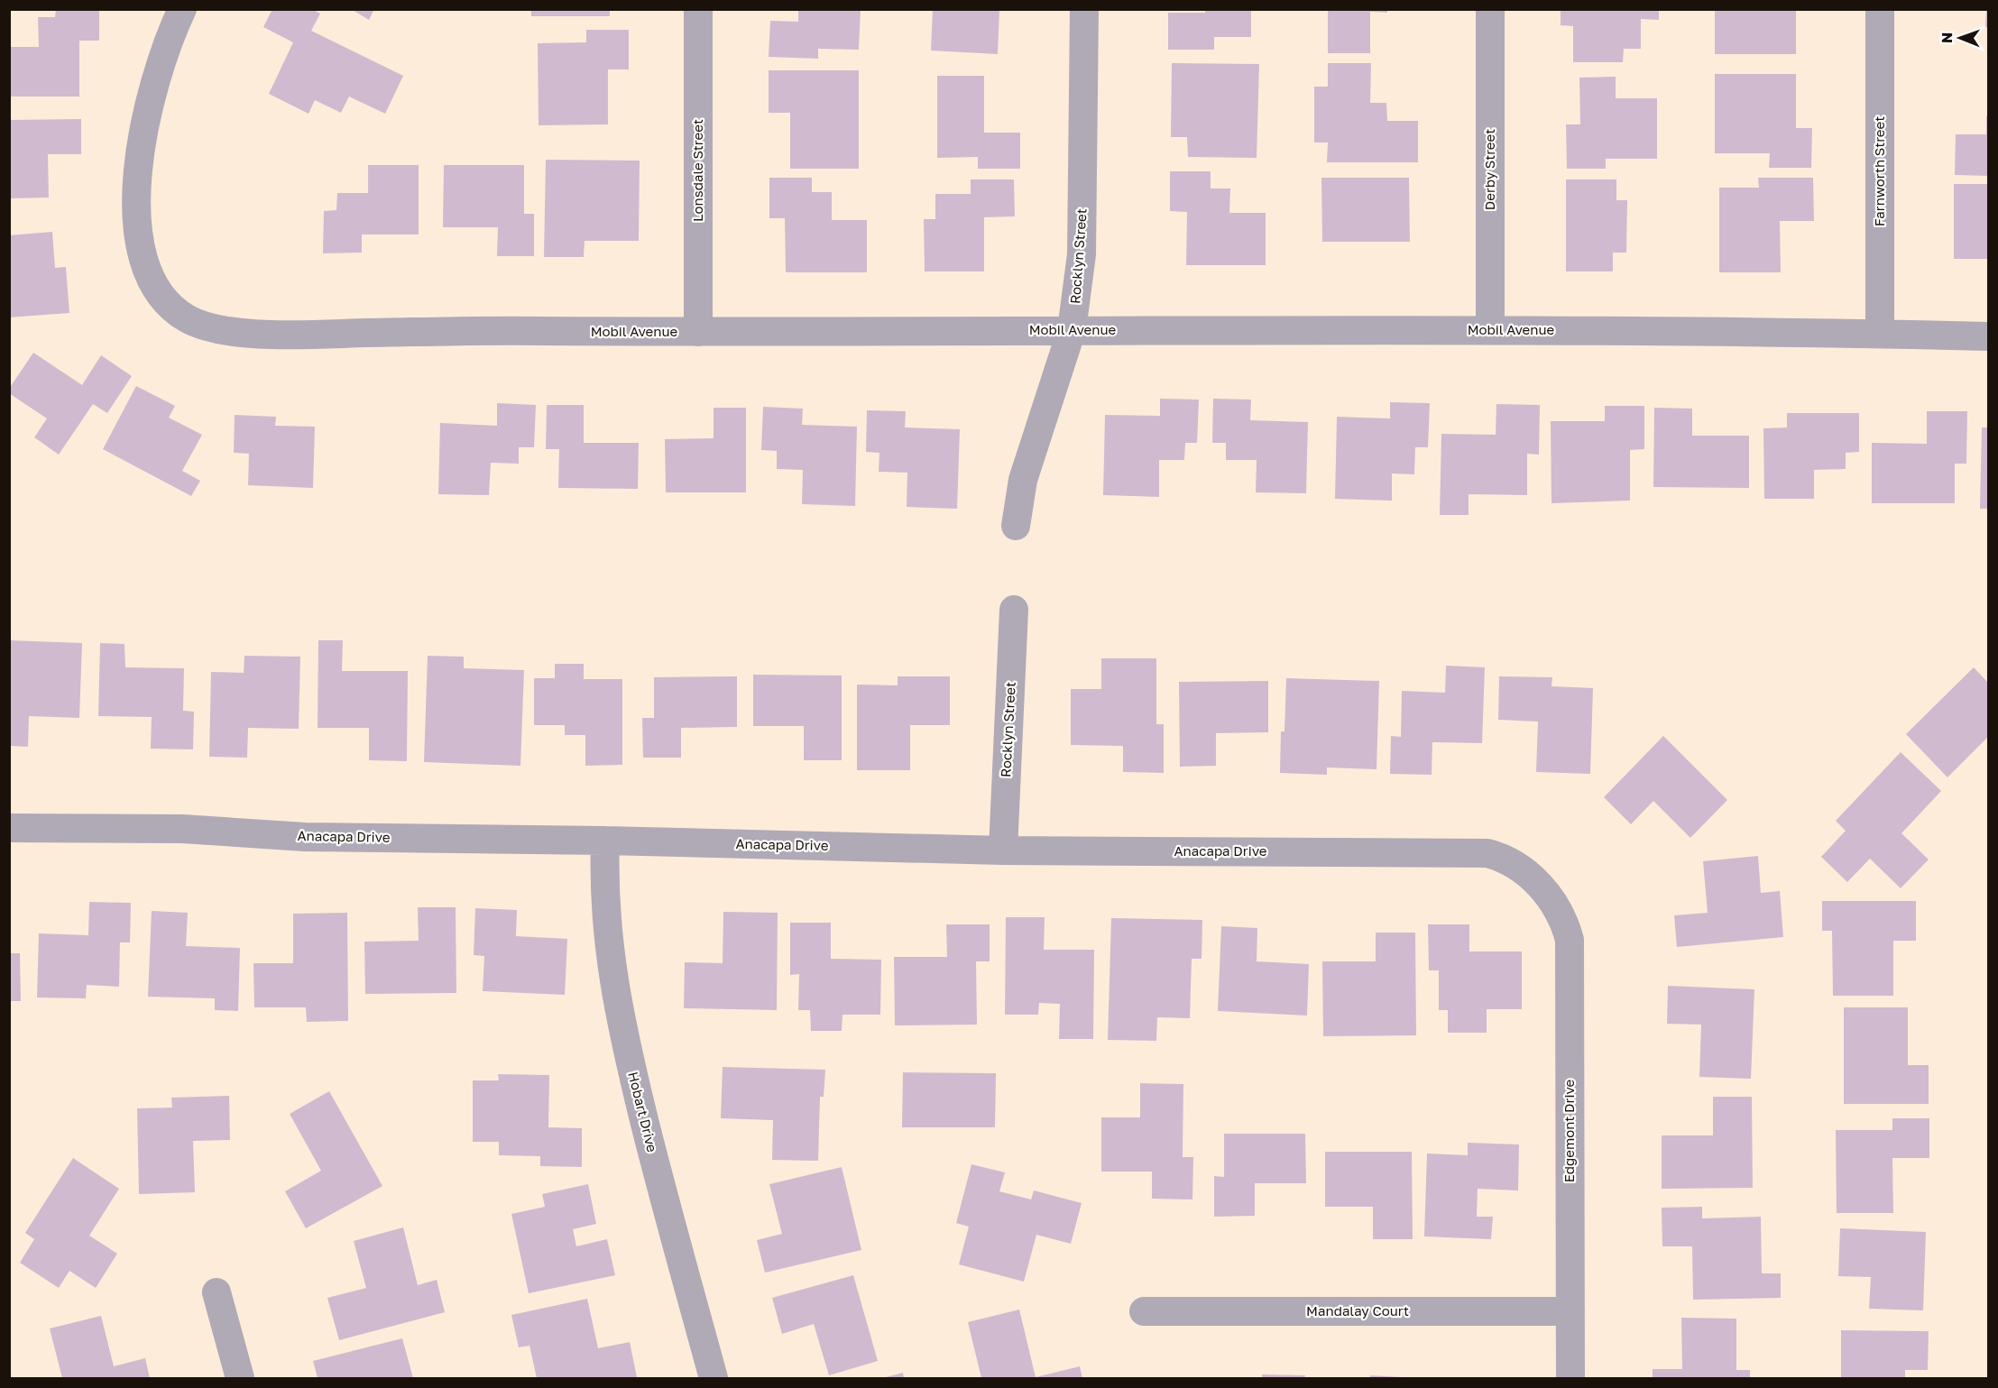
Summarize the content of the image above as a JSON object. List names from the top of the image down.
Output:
{
  "streets": {
    "street": [
      "Derby Street",
      "Lonsdale Street",
      "Farnworth Street",
      "Rocklyn Street",
      "Mobil Avenue",
      "Anacapa Drive",
      "Hobart Drive",
      "Edgemont Drive",
      "Mandalay Court"
    ]
  },
  "crossings": [
    ["Derby Street", "Mobil Avenue"],
    ["Lonsdale Street", "Mobil Avenue"],
    ["Farnworth Street", "Mobil Avenue"],
    ["Rocklyn Street", "Mobil Avenue"],
    ["Rocklyn Street", "Anacapa Drive"],
    ["Anacapa Drive", "Hobart Drive"],
    ["Anacapa Drive", "Edgemont Drive"],
    ["Edgemont Drive", "Mandalay Court"]
  ],
  "north": "left"
}
